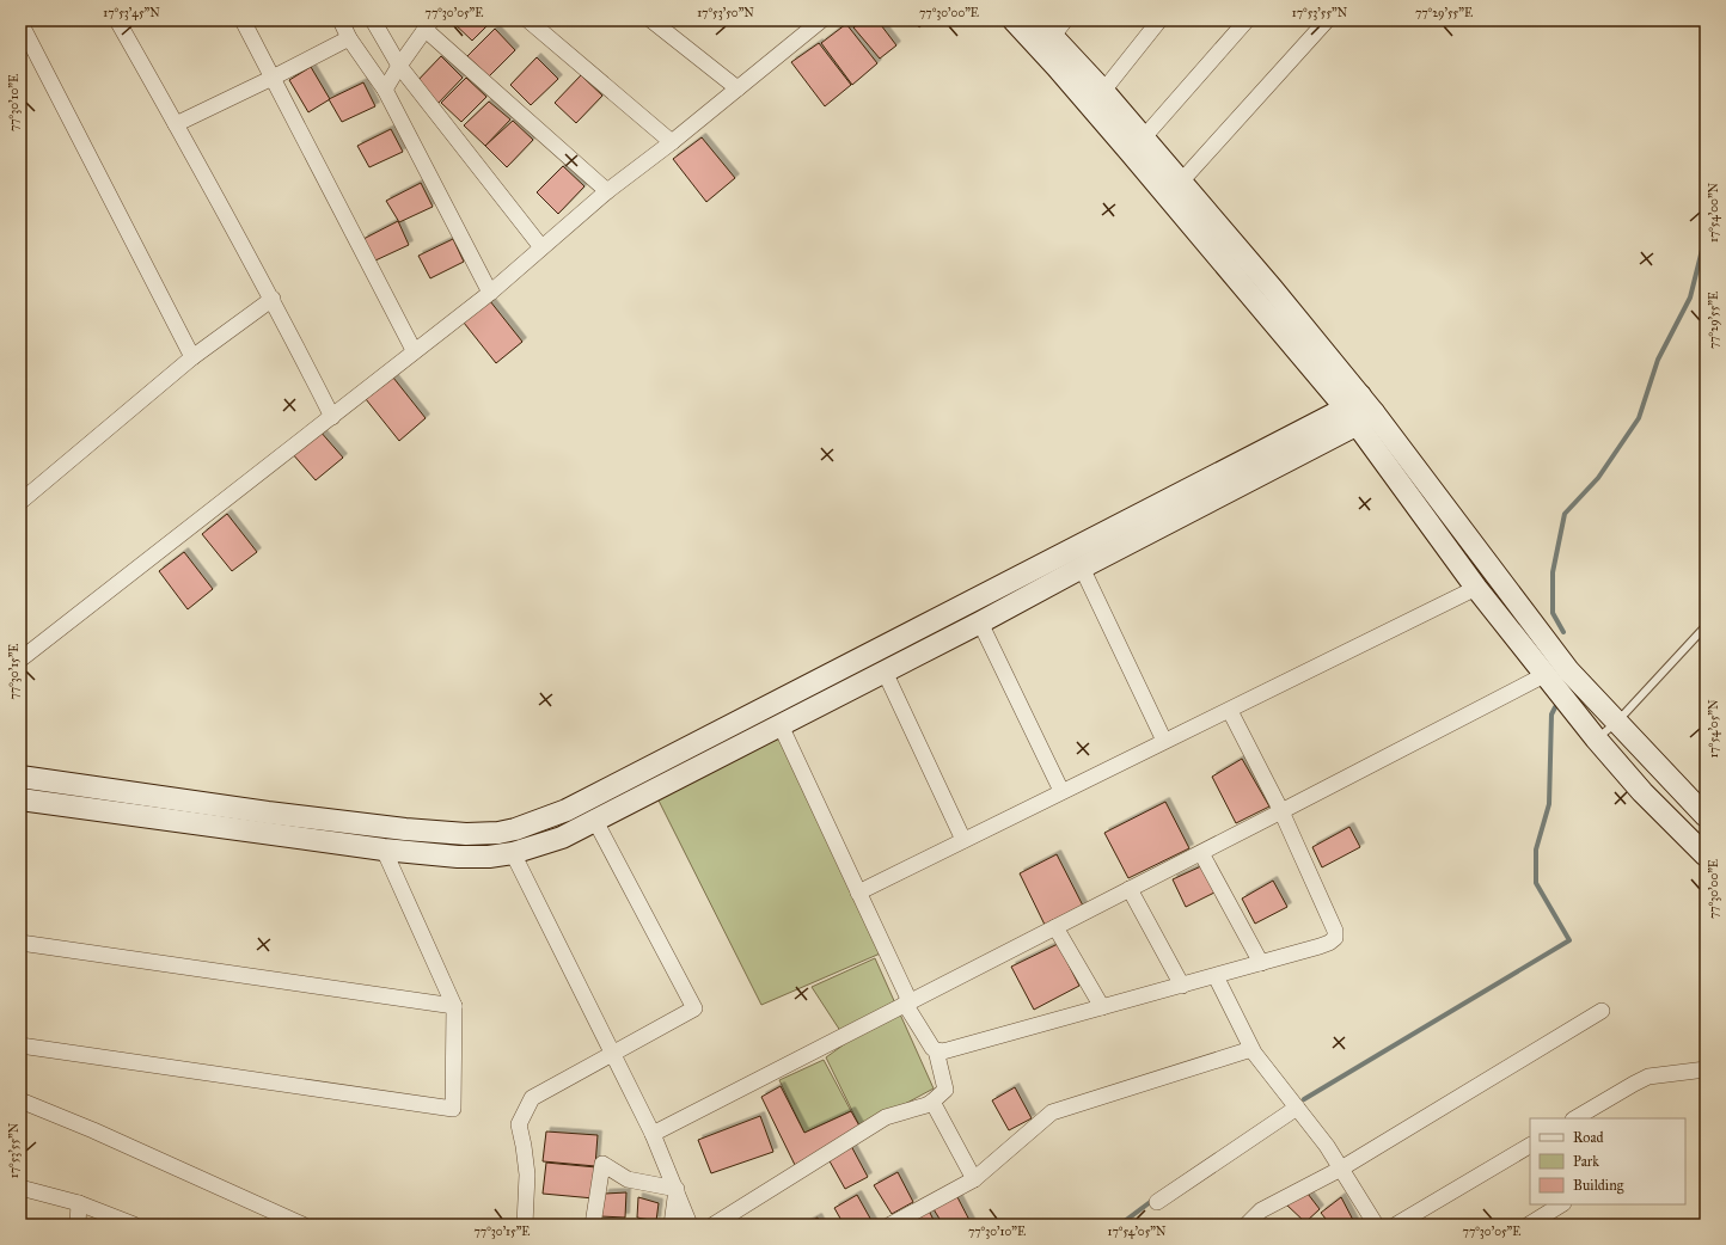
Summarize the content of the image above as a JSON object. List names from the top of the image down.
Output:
{
  "legend": ["Road", "Park", "Building"],
  "coordinates": [
    "17°53'45\"N",
    "77°30'05\"E",
    "17°53'50\"N",
    "77°30'00\"E",
    "17°53'55\"N",
    "77°29'55\"E",
    "77°30'10\"E",
    "17°54'00\"N",
    "77°30'15\"E",
    "17°54'05\"N"
  ]
}
